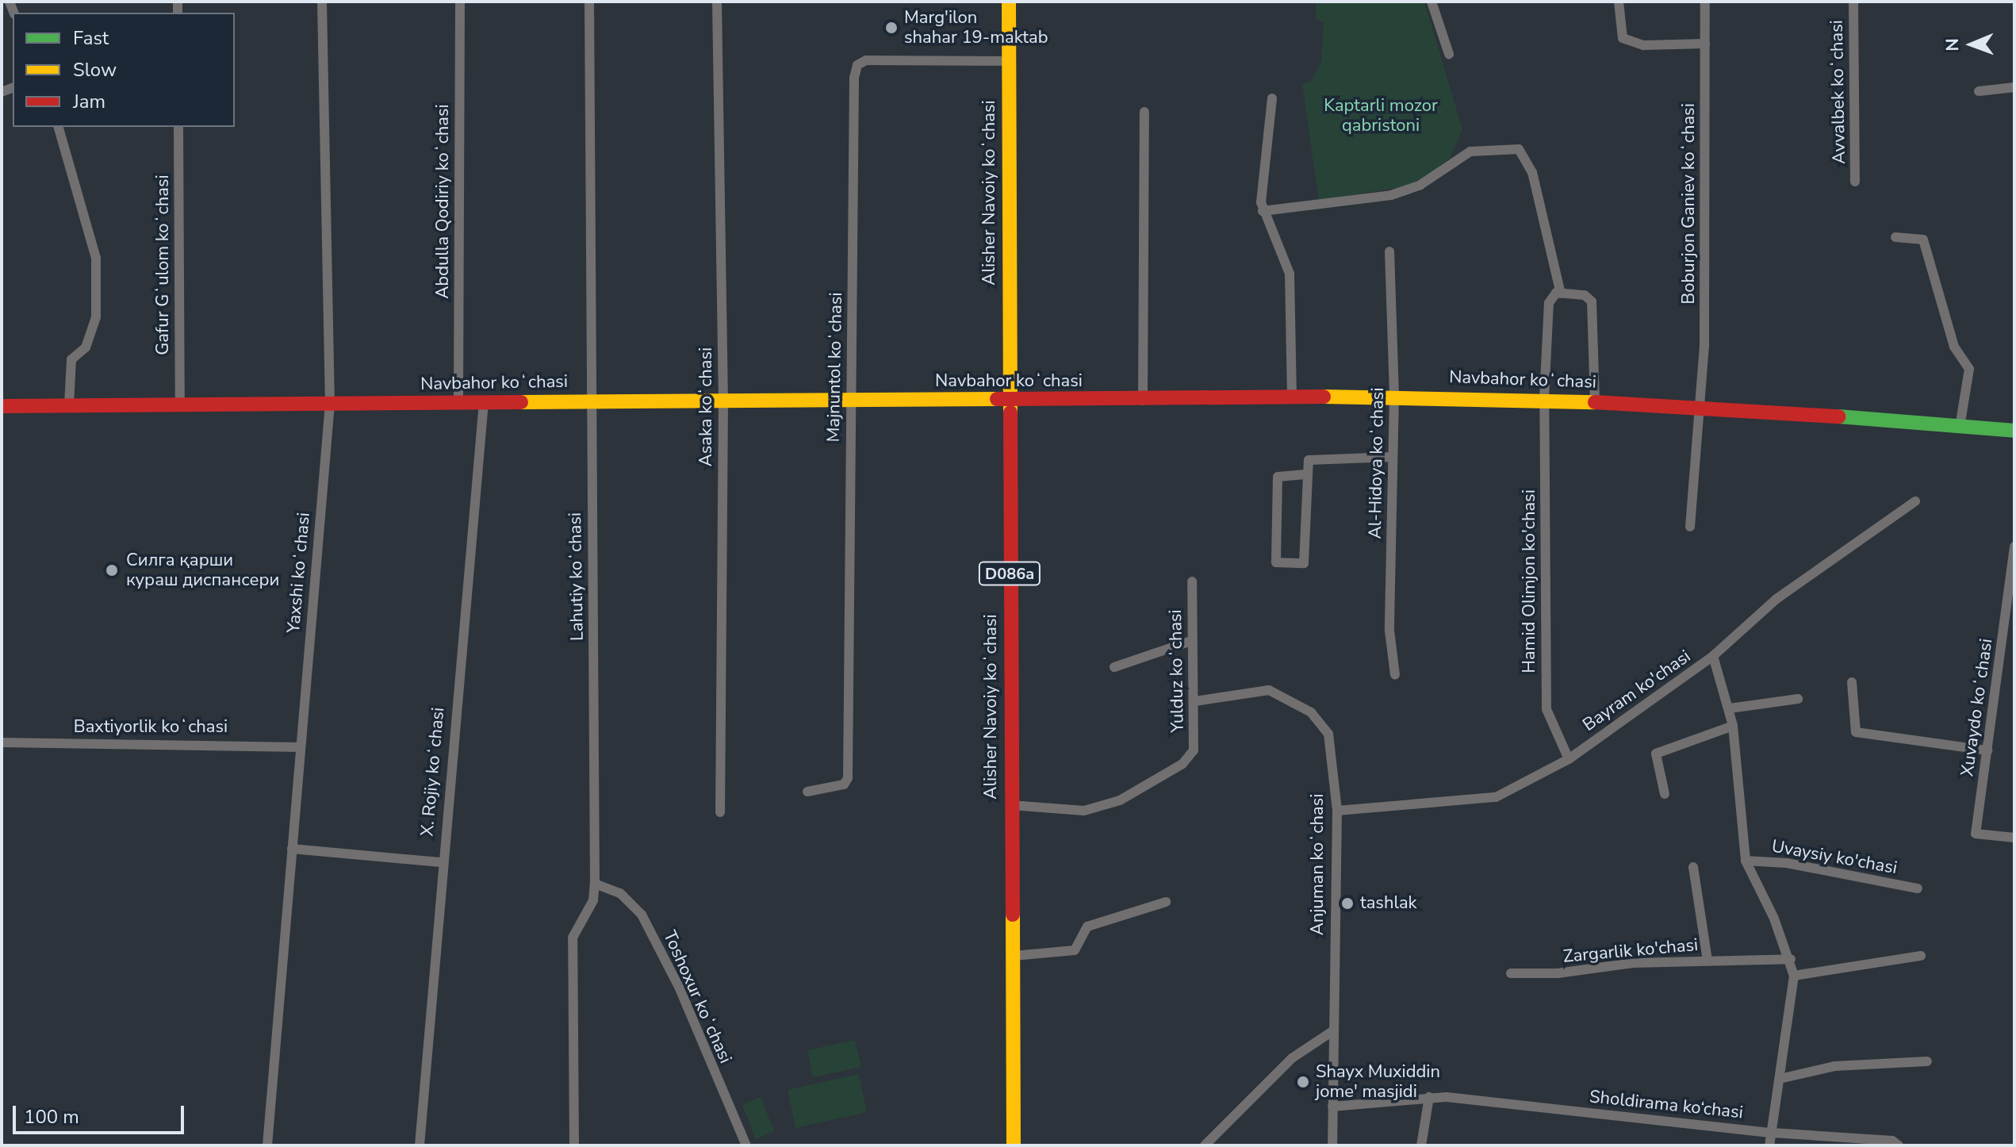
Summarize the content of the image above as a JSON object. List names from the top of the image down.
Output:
{
  "streets": {
    "street": [
      "Avvalbek koʻchasi",
      "Alisher Navoiy koʻchasi",
      "Abdulla Qodiriy koʻchasi",
      "Boburjon Ganiev koʻchasi",
      "Gafur Gʻulom koʻchasi",
      "Majnuntol koʻchasi",
      "Navbahor koʻchasi",
      "Asaka koʻchasi",
      "Al-Hidoya koʻchasi",
      "Yaxshi koʻchasi",
      "D086a",
      "Lahutiy koʻchasi",
      "Hamid Olimjon ko'chasi",
      "Yulduz koʻchasi",
      "Bayram ko'chasi",
      "Xuvaydo koʻchasi",
      "Baxtiyorlik koʻchasi",
      "X. Rojiy koʻchasi",
      "Uvaysiy ko'chasi",
      "Anjuman koʻchasi",
      "Zargarlik ko'chasi",
      "Toshoxur koʻchasi",
      "Sholdirama ko‘chasi"
    ]
  },
  "crossings": [
    ["Alisher Navoiy koʻchasi", "Majnuntol koʻchasi"],
    ["Alisher Navoiy koʻchasi", "Navbahor koʻchasi"],
    ["Alisher Navoiy koʻchasi", "Yulduz koʻchasi"],
    ["Abdulla Qodiriy koʻchasi", "Navbahor koʻchasi"],
    ["Boburjon Ganiev koʻchasi", "Navbahor koʻchasi"],
    ["Gafur Gʻulom koʻchasi", "Navbahor koʻchasi"],
    ["Majnuntol koʻchasi", "Navbahor koʻchasi"],
    ["Navbahor koʻchasi", "Asaka koʻchasi"],
    ["Navbahor koʻchasi", "Al-Hidoya koʻchasi"],
    ["Navbahor koʻchasi", "Yaxshi koʻchasi"],
    ["Navbahor koʻchasi", "Lahutiy koʻchasi"],
    ["Navbahor koʻchasi", "Hamid Olimjon ko'chasi"],
    ["Navbahor koʻchasi", "X. Rojiy koʻchasi"],
    ["Yaxshi koʻchasi", "Baxtiyorlik koʻchasi"],
    ["Lahutiy koʻchasi", "Toshoxur koʻchasi"],
    ["Hamid Olimjon ko'chasi", "Bayram ko'chasi"],
    ["Yulduz koʻchasi", "Anjuman koʻchasi"],
    ["Bayram ko'chasi", "Anjuman koʻchasi"],
    ["Anjuman koʻchasi", "Sholdirama ko‘chasi"]
  ],
  "parks": ["Kaptarli mozor qabristoni"],
  "places": [
    "Marg'ilon shahar 19-maktab",
    "Силга қарши кураш диспансери",
    "tashlak",
    "Shayx Muxiddin jome' masjidi"
  ],
  "legend": ["Fast", "Slow", "Jam"],
  "scale_bar": "100 m",
  "north": "left"
}
